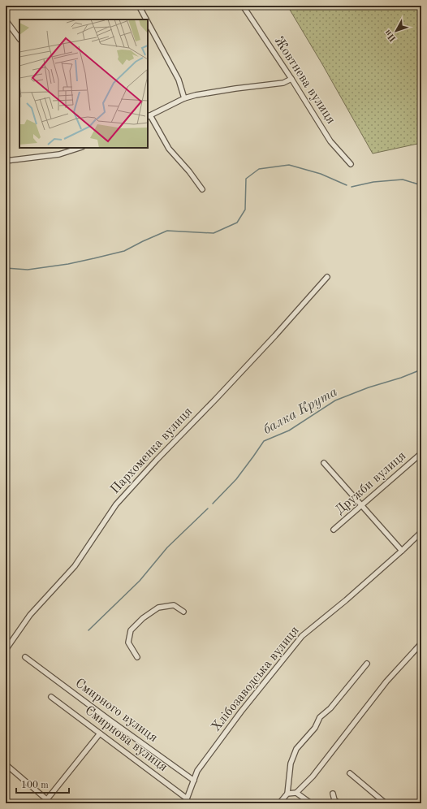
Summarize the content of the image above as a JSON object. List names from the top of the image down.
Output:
{
  "streets": {
    "street": [
      "Жовтнева вулиця",
      "Пархоменка вулиця",
      "Дружби вулиця",
      "Хлібозаводська вулиця",
      "Смирного вулиця",
      "Смирнова вулиця"
    ]
  },
  "crossings": [
    ["Хлібозаводська вулиця", "Смирного вулиця"],
    ["Хлібозаводська вулиця", "Смирнова вулиця"]
  ],
  "water": ["балка Крута"],
  "scale_bar": "100 m",
  "north": "bottom left"
}
